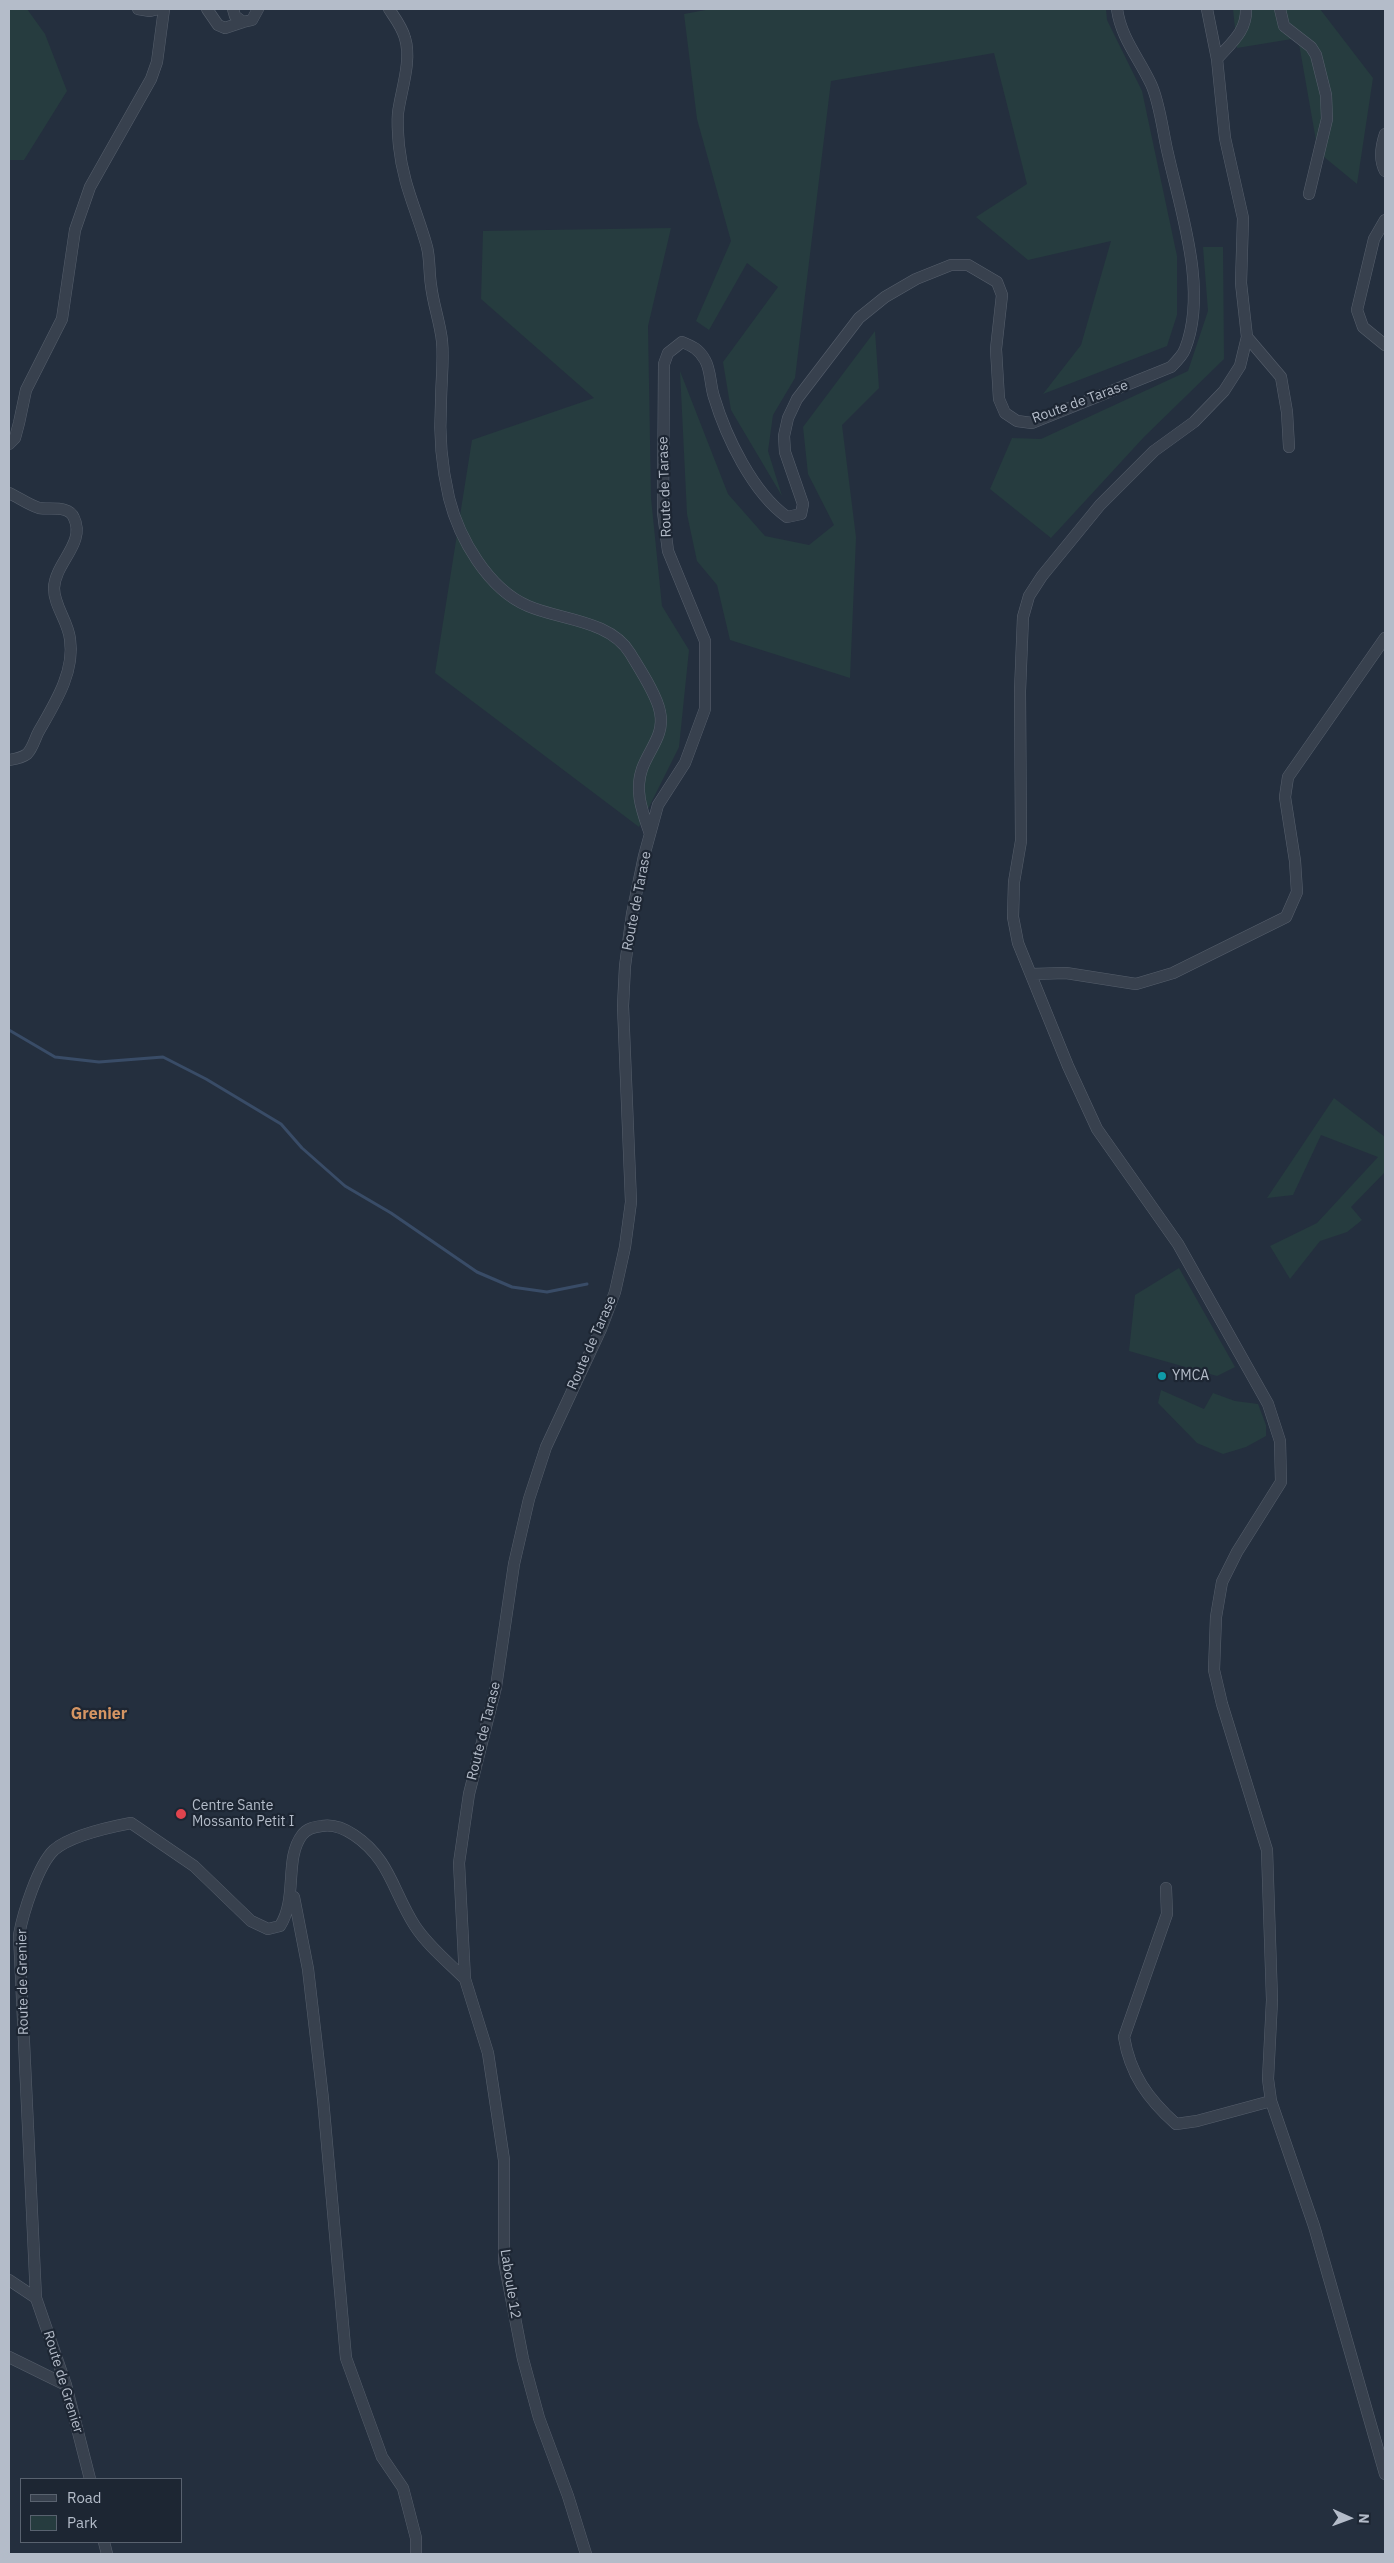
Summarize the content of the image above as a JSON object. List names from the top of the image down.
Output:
{
  "streets": {
    "street": ["Route de Tarase", "Route de Grenier", "Laboule 12"]
  },
  "crossings": [
    ["Route de Tarase", "Route de Grenier"],
    ["Route de Tarase", "Laboule 12"],
    ["Route de Grenier", "Laboule 12"]
  ],
  "districts": ["Grenier"],
  "places": ["YMCA", "Centre Sante Mossanto Petit I"],
  "legend": ["Road", "Park"],
  "north": "right"
}
